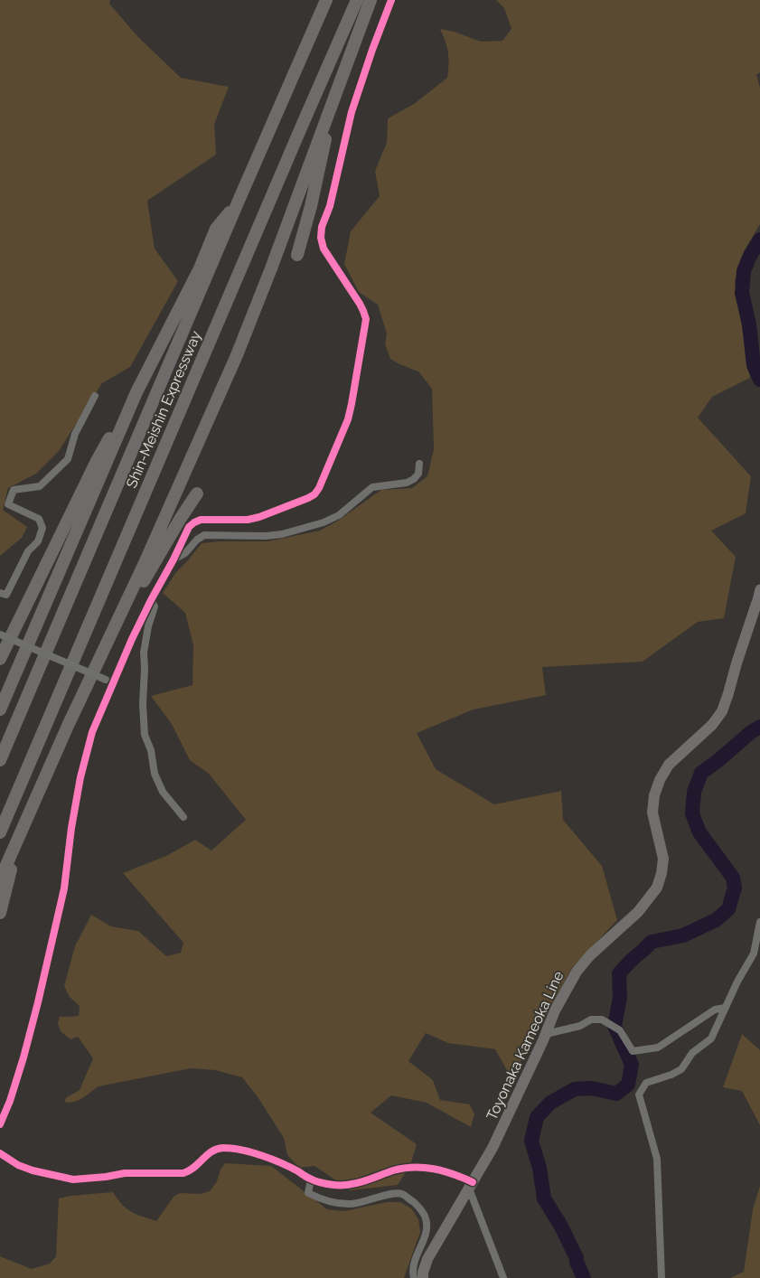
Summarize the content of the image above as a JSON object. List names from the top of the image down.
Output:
{
  "streets": {
    "highway": ["Shin-Meishin Expressway"],
    "main road": ["Toyonaka Kameoka Line"]
  }
}
